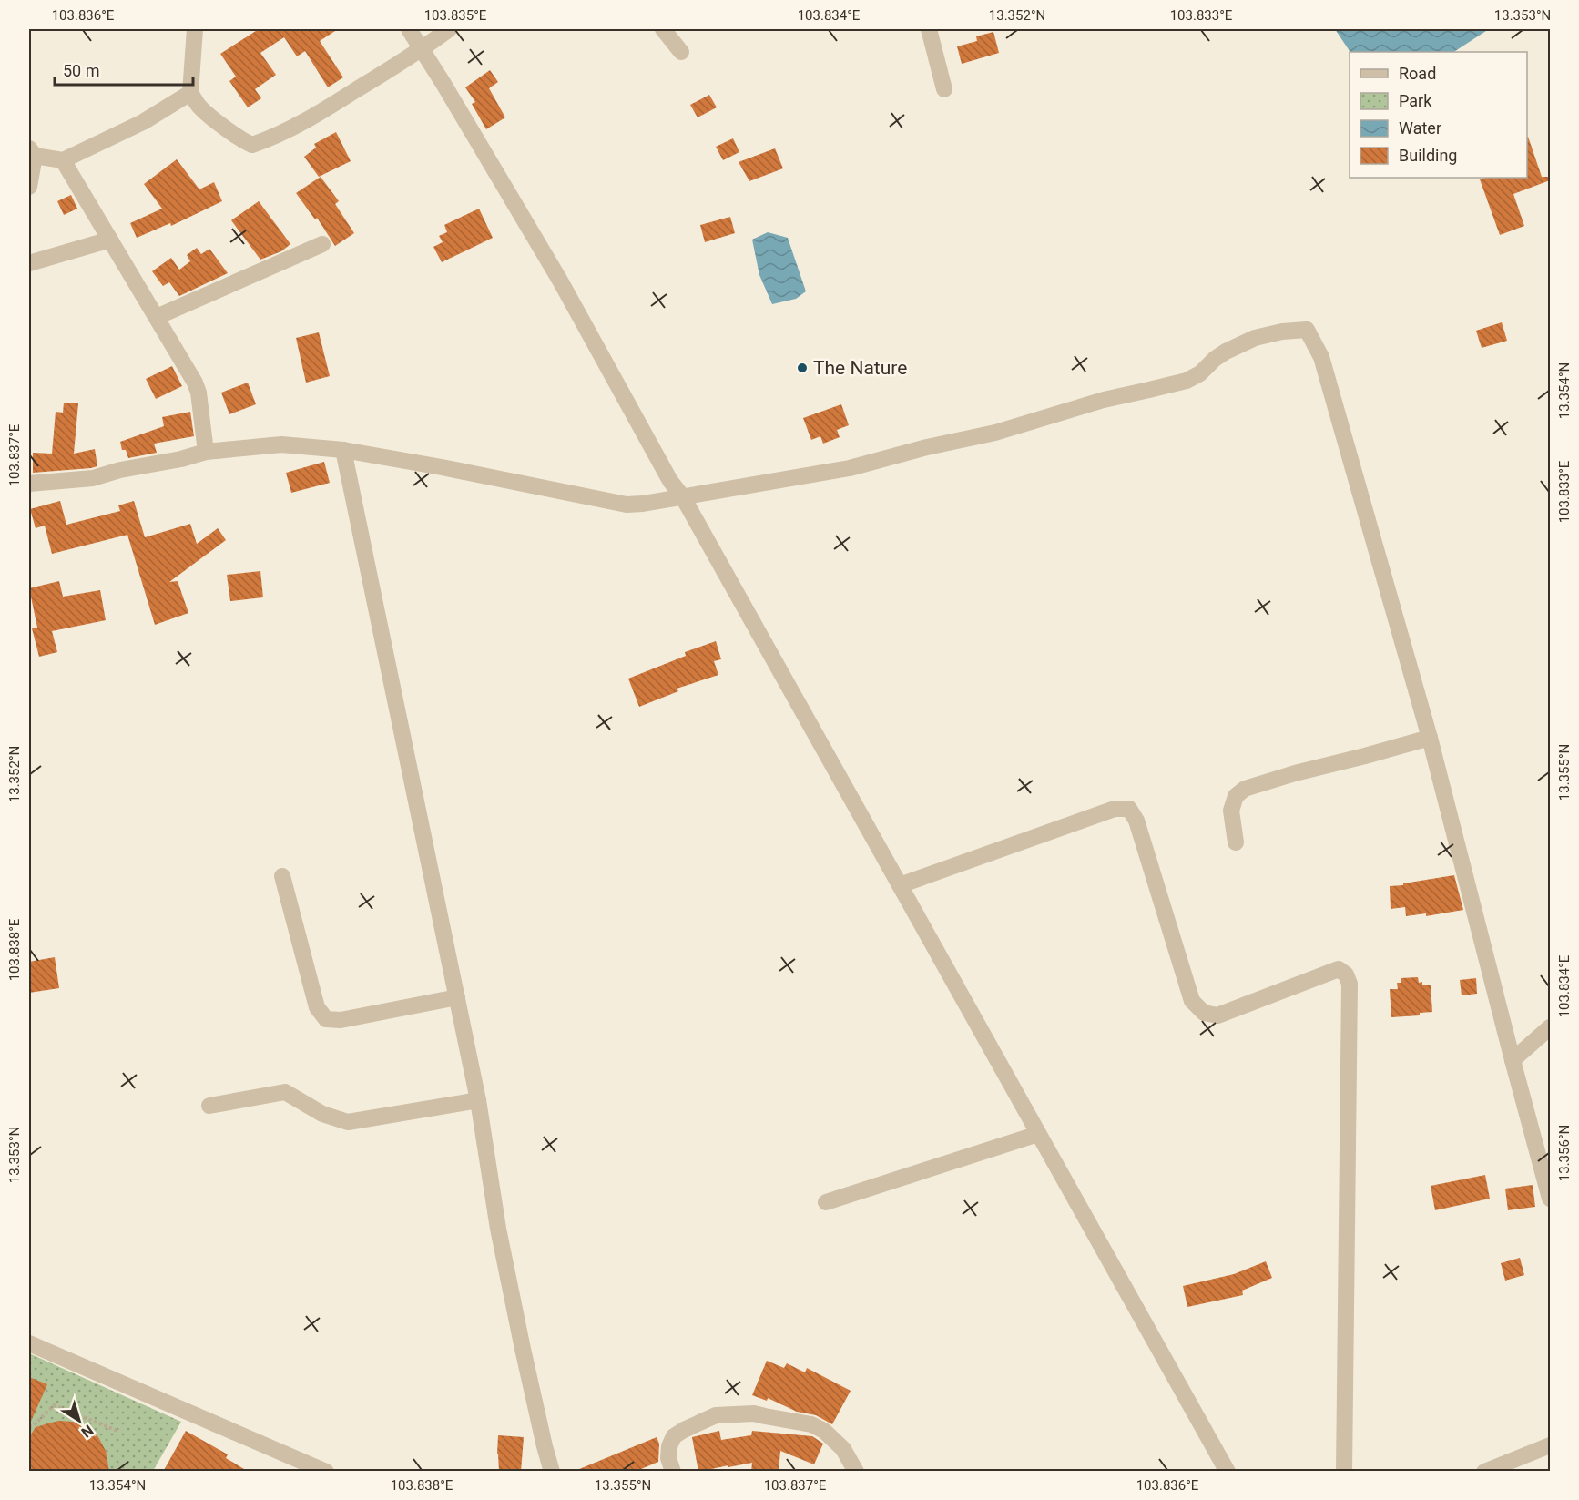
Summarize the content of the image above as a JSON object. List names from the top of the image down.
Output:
{
  "places": ["The Nature"],
  "legend": [
    "Road",
    "Park",
    "Water",
    "Building"
  ],
  "scale_bar": "50 m",
  "north": "bottom right",
  "coordinates": [
    "103.836°E",
    "103.835°E",
    "103.834°E",
    "13.352°N",
    "103.833°E",
    "13.353°N",
    "13.354°N",
    "103.837°E",
    "13.355°N",
    "103.838°E",
    "13.356°N"
  ]
}
